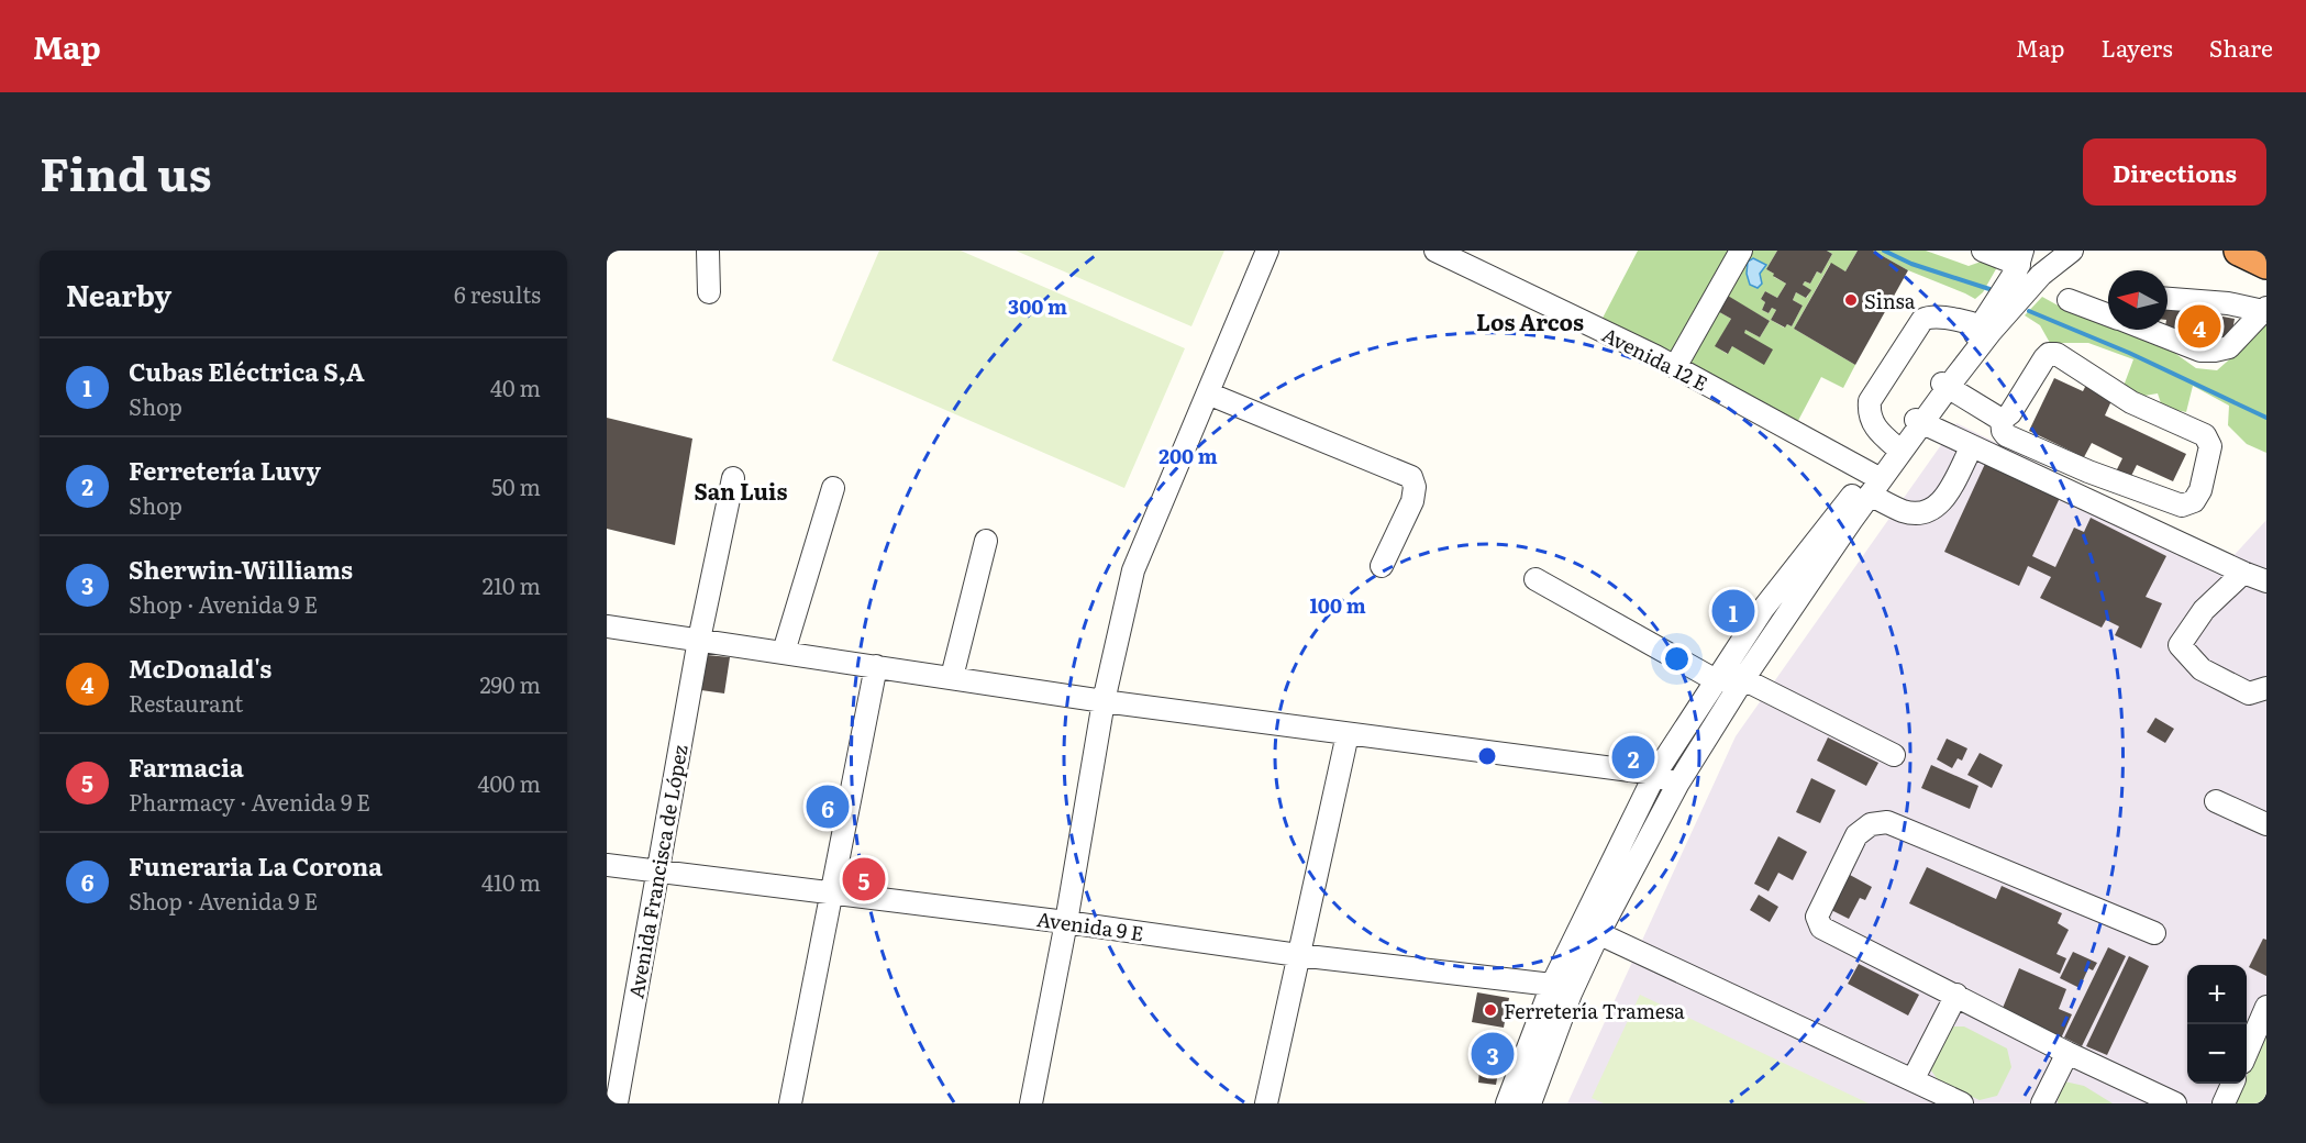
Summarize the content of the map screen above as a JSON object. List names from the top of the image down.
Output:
{
  "streets": {
    "street": ["Avenida 12 E", "Avenida Francisca de López", "Avenida 9 E"]
  },
  "crossings": [
    ["Avenida Francisca de López", "Avenida 9 E"]
  ],
  "districts": ["Los Arcos", "San Luis"],
  "places": ["Sinsa", "Ferretería Tramesa"],
  "north": "left",
  "page": {
    "header": "Map",
    "nav": ["Map", "Layers", "Share"],
    "title": "Find us",
    "buttons": "Directions",
    "heading": ["Nearby", "6 results"],
    "pins": [
      "4",
      "1",
      "2",
      "6",
      "5",
      "3"
    ],
    "list": [
      {
        "mark": "1",
        "name": "Cubas Eléctrica S,A",
        "note": "Shop",
        "value": "40 m"
      },
      {
        "mark": "2",
        "name": "Ferretería Luvy",
        "note": "Shop",
        "value": "50 m"
      },
      {
        "mark": "3",
        "name": "Sherwin-Williams",
        "note": "Shop · Avenida 9 E",
        "value": "210 m"
      },
      {
        "mark": "4",
        "name": "McDonald's",
        "note": "Restaurant",
        "value": "290 m"
      },
      {
        "mark": "5",
        "name": "Farmacia",
        "note": "Pharmacy · Avenida 9 E",
        "value": "400 m"
      },
      {
        "mark": "6",
        "name": "Funeraria La Corona",
        "note": "Shop · Avenida 9 E",
        "value": "410 m"
      }
    ],
    "map_buttons": ["+", "−"]
  },
  "rings": ["300 m", "200 m", "100 m"]
}
